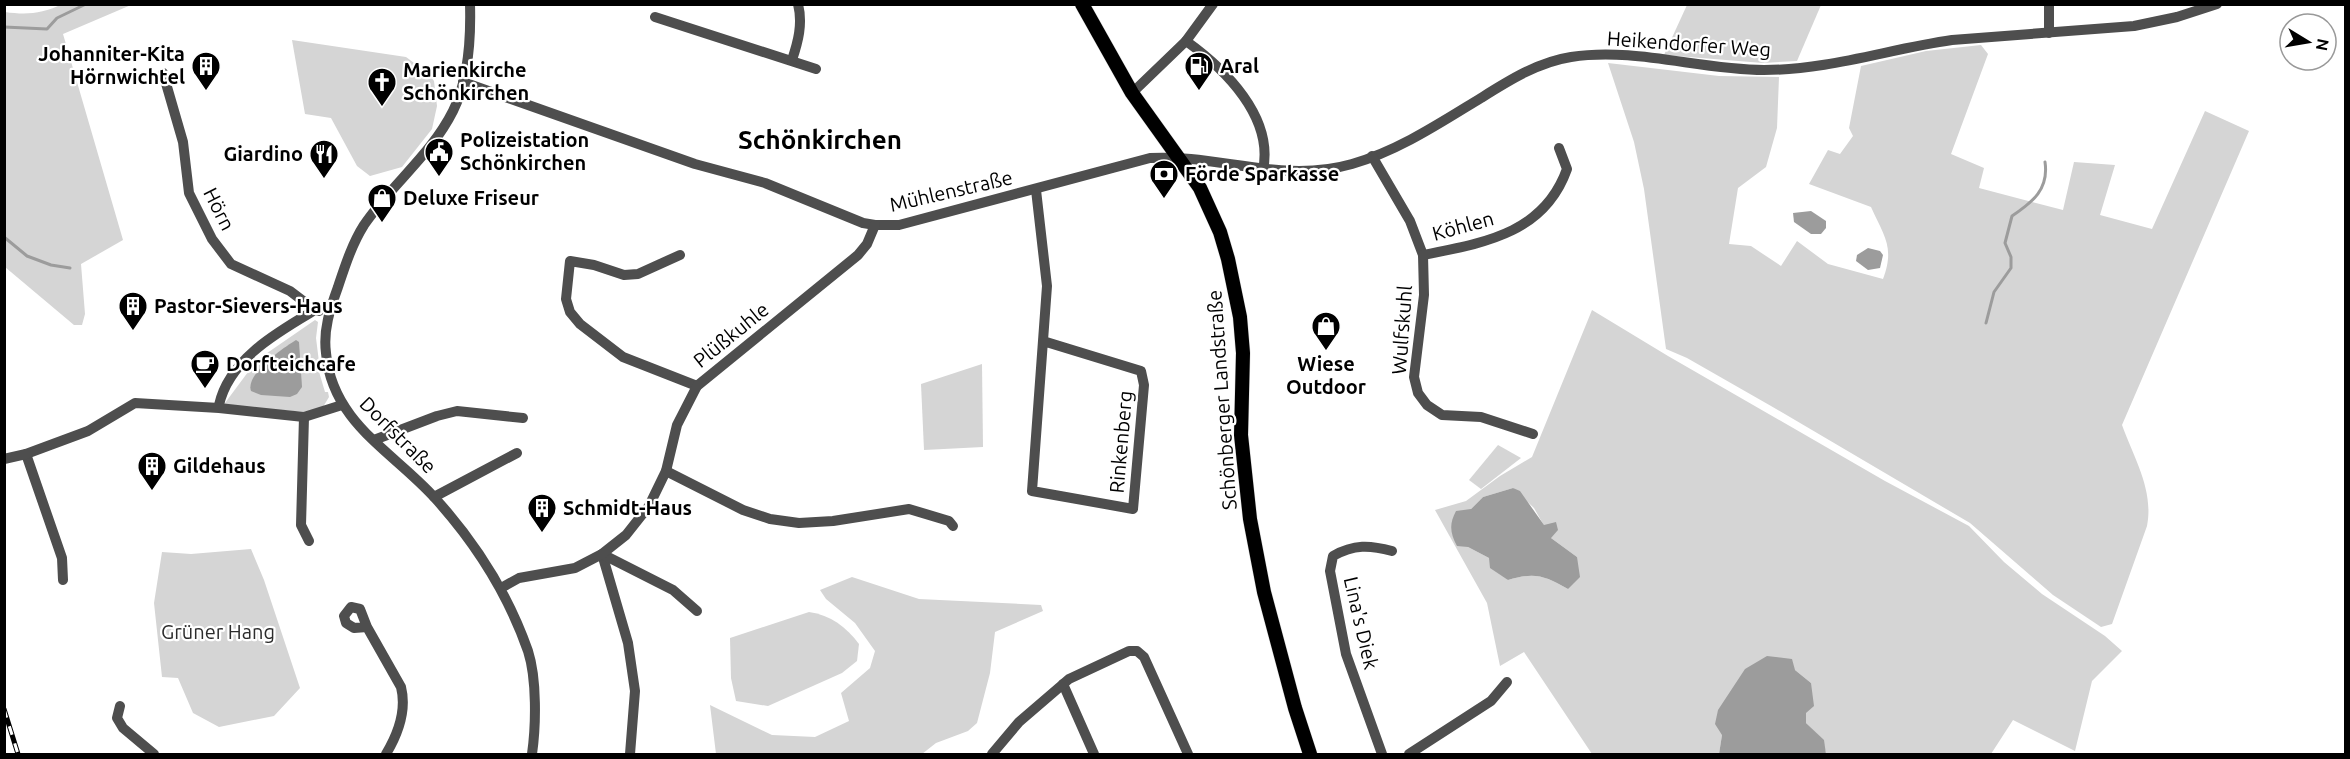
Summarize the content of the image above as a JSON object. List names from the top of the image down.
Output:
{
  "streets": {
    "main road": ["Schönberger Landstraße"],
    "street": [
      "Heikendorfer Weg",
      "Mühlenstraße",
      "Hörn",
      "Köhlen",
      "Wulfskuhl",
      "Plüßkuhle",
      "Dorfstraße",
      "Rinkenberg",
      "Lina's Diek"
    ]
  },
  "crossings": [
    ["Heikendorfer Weg", "Mühlenstraße"],
    ["Heikendorfer Weg", "Wulfskuhl"],
    ["Heikendorfer Weg", "Schönberger Landstraße"],
    ["Mühlenstraße", "Plüßkuhle"],
    ["Mühlenstraße", "Schönberger Landstraße"],
    ["Mühlenstraße", "Dorfstraße"],
    ["Mühlenstraße", "Rinkenberg"],
    ["Köhlen", "Wulfskuhl"],
    ["Plüßkuhle", "Dorfstraße"]
  ],
  "districts": ["Schönkirchen"],
  "parks": ["Grüner Hang"],
  "places": {
    "building": [
      "Johanniter-Kita Hörnwichtel",
      "Pastor-Sievers-Haus",
      "Gildehaus",
      "Schmidt-Haus"
    ],
    "fuel station": ["Aral"],
    "church": ["Marienkirche Schönkirchen"],
    "public building": ["Polizeistation Schönkirchen"],
    "restaurant": ["Giardino"],
    "bank": ["Förde Sparkasse"],
    "shop": ["Deluxe Friseur", "Wiese Outdoor"],
    "cafe": ["Dorfteichcafe"]
  },
  "north": "right"
}
